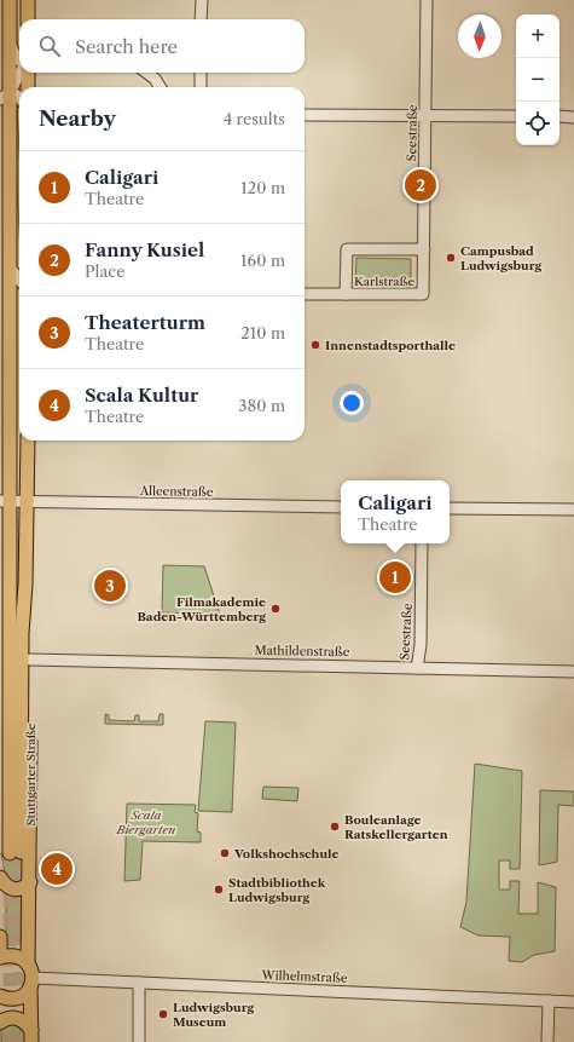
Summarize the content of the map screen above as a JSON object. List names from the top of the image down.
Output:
{
  "streets": {
    "main road": ["Stuttgarter Straße"],
    "street": [
      "Seestraße",
      "Karlstraße",
      "Alleenstraße",
      "Mathildenstraße",
      "Wilhelmstraße"
    ]
  },
  "crossings": [
    ["Seestraße", "Karlstraße"],
    ["Seestraße", "Mathildenstraße"],
    ["Alleenstraße", "Stuttgarter Straße"],
    ["Mathildenstraße", "Stuttgarter Straße"]
  ],
  "parks": ["Scala Biergarten"],
  "places": [
    "Campusbad Ludwigsburg",
    "Innenstadtsporthalle",
    "Filmakademie Baden-Württemberg",
    "Bouleanlage Ratskellergarten",
    "Volkshochschule",
    "Stadtbibliothek Ludwigsburg",
    "Ludwigsburg Museum"
  ],
  "north": "bottom",
  "page": {
    "map_buttons": ["+", "−"],
    "search": "Search here",
    "heading": ["Nearby", "4 results"],
    "list": [
      {
        "mark": "1",
        "name": "Caligari",
        "note": "Theatre",
        "value": "120 m"
      },
      {
        "mark": "2",
        "name": "Fanny Kusiel",
        "note": "Place",
        "value": "160 m"
      },
      {
        "mark": "3",
        "name": "Theaterturm",
        "note": "Theatre",
        "value": "210 m"
      },
      {
        "mark": "4",
        "name": "Scala Kultur",
        "note": "Theatre",
        "value": "380 m"
      }
    ],
    "pins": [
      "2",
      "1",
      "3",
      "4"
    ],
    "popup": ["Caligari", "Theatre"]
  }
}
